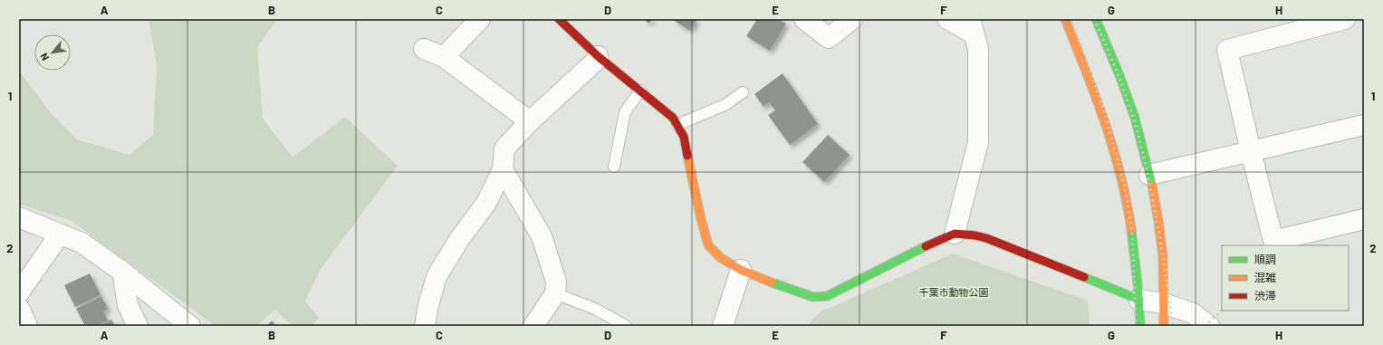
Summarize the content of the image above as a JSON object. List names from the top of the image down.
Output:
{
  "parks": ["千葉市動物公園"],
  "legend": ["順調", "混雑", "渋滞"],
  "north": "bottom left",
  "grid": {
    "columns": [
      "A",
      "B",
      "C",
      "D",
      "E",
      "F",
      "G",
      "H"
    ],
    "rows": ["1", "2"]
  }
}
